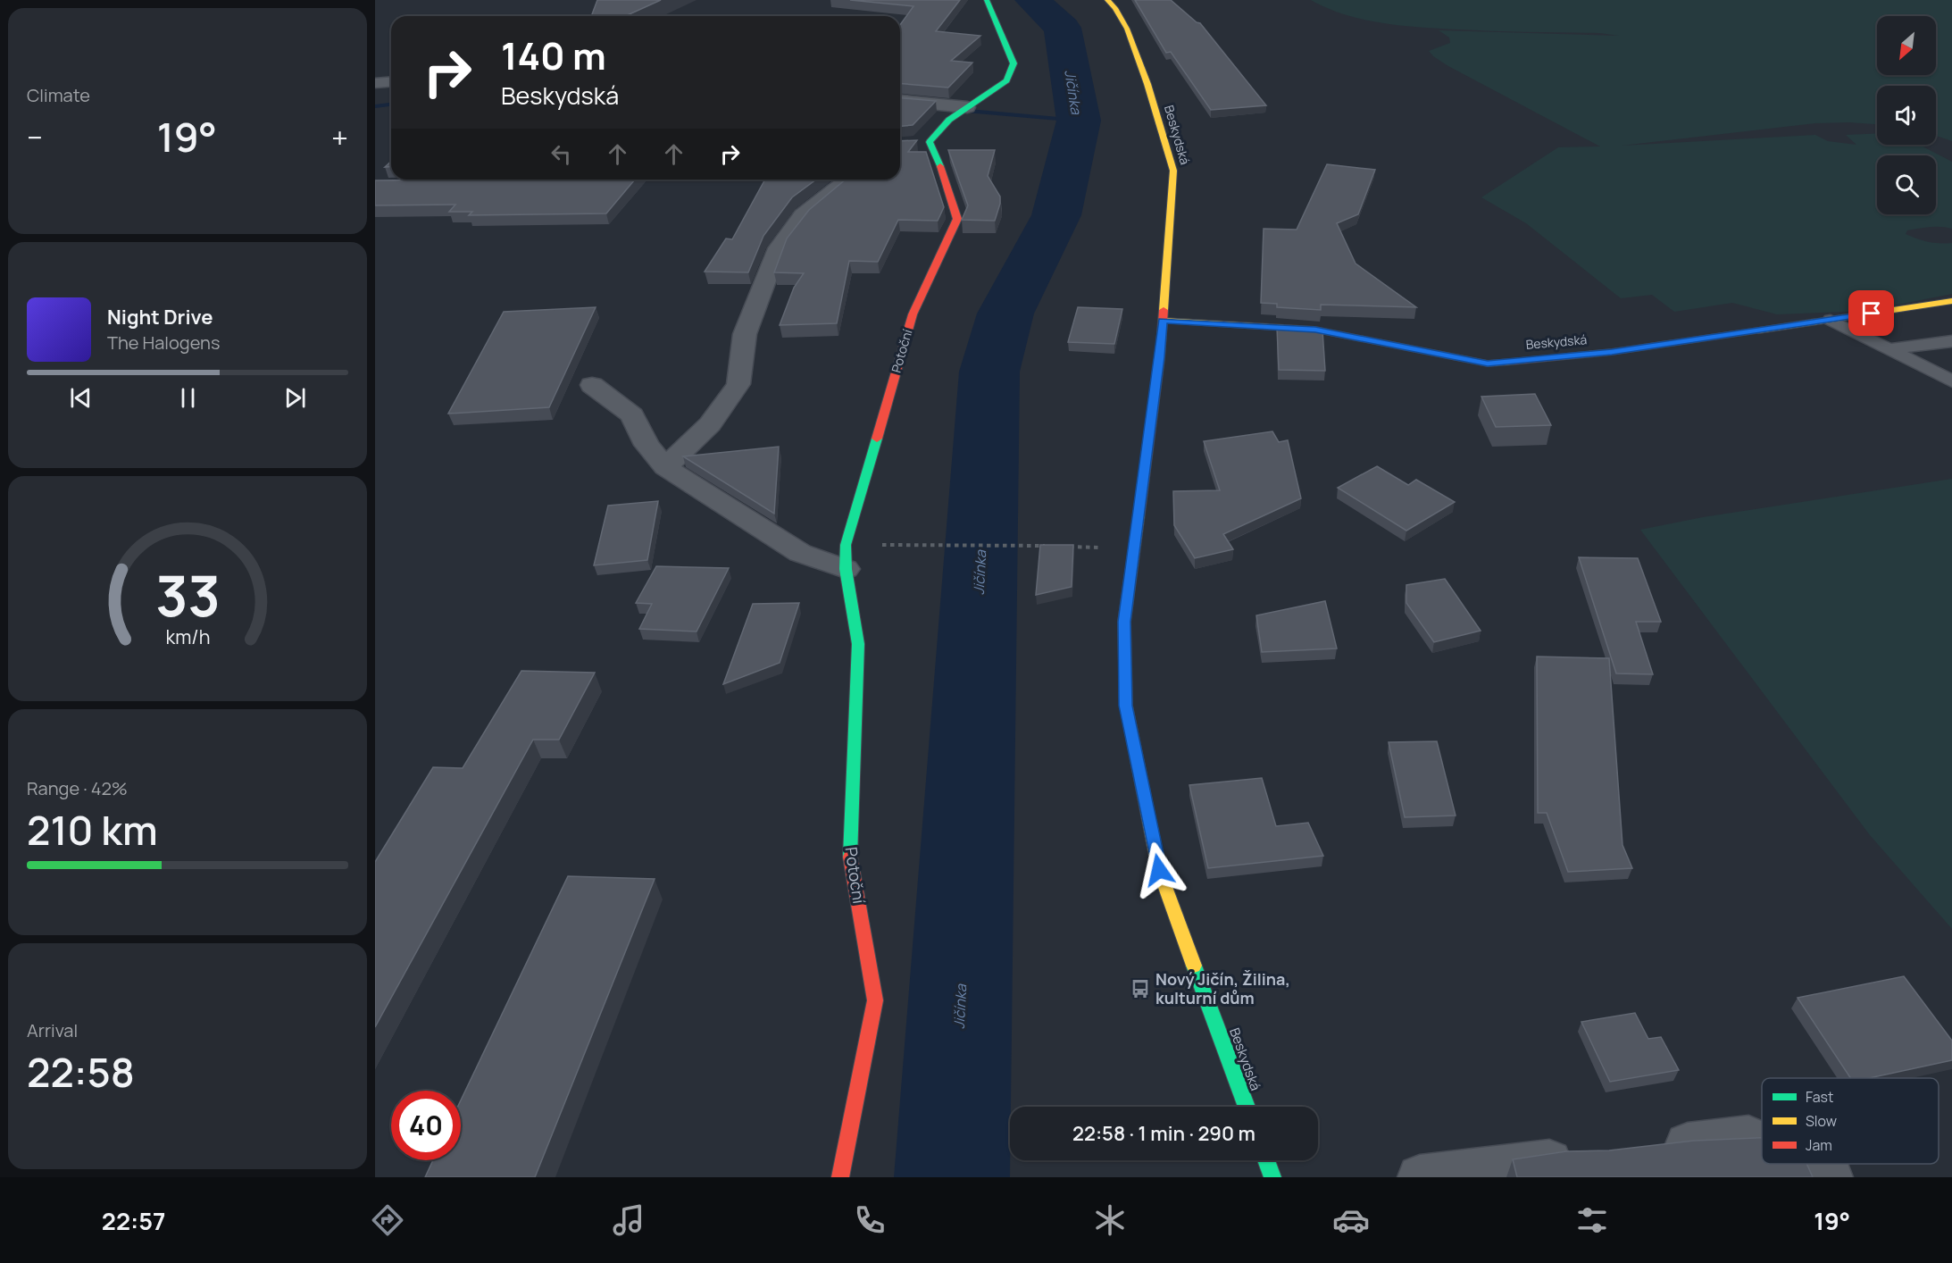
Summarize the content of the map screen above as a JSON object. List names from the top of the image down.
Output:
{
  "streets": {
    "street": ["Beskydská", "Potoční"]
  },
  "water": ["Jičínka"],
  "places": {
    "bus stop": ["Nový Jičín, Žilina, kulturní dům"]
  },
  "legend": ["Fast", "Slow", "Jam"],
  "north": "bottom left",
  "page": {
    "tile": [
      "Climate",
      ["Range · 42%", "210 km"],
      ["Arrival", "22:58"]
    ],
    "turn": ["140 m", "Beskydská"],
    "heat": ["−", "19°", "+"],
    "song": ["Night Drive", "The Halogens"],
    "limit": "40",
    "trip": "22:58 · 1 min · 290 m",
    "tabs": ["22:57", "19°"],
    "gauge": ["33", "km/h"]
  }
}
